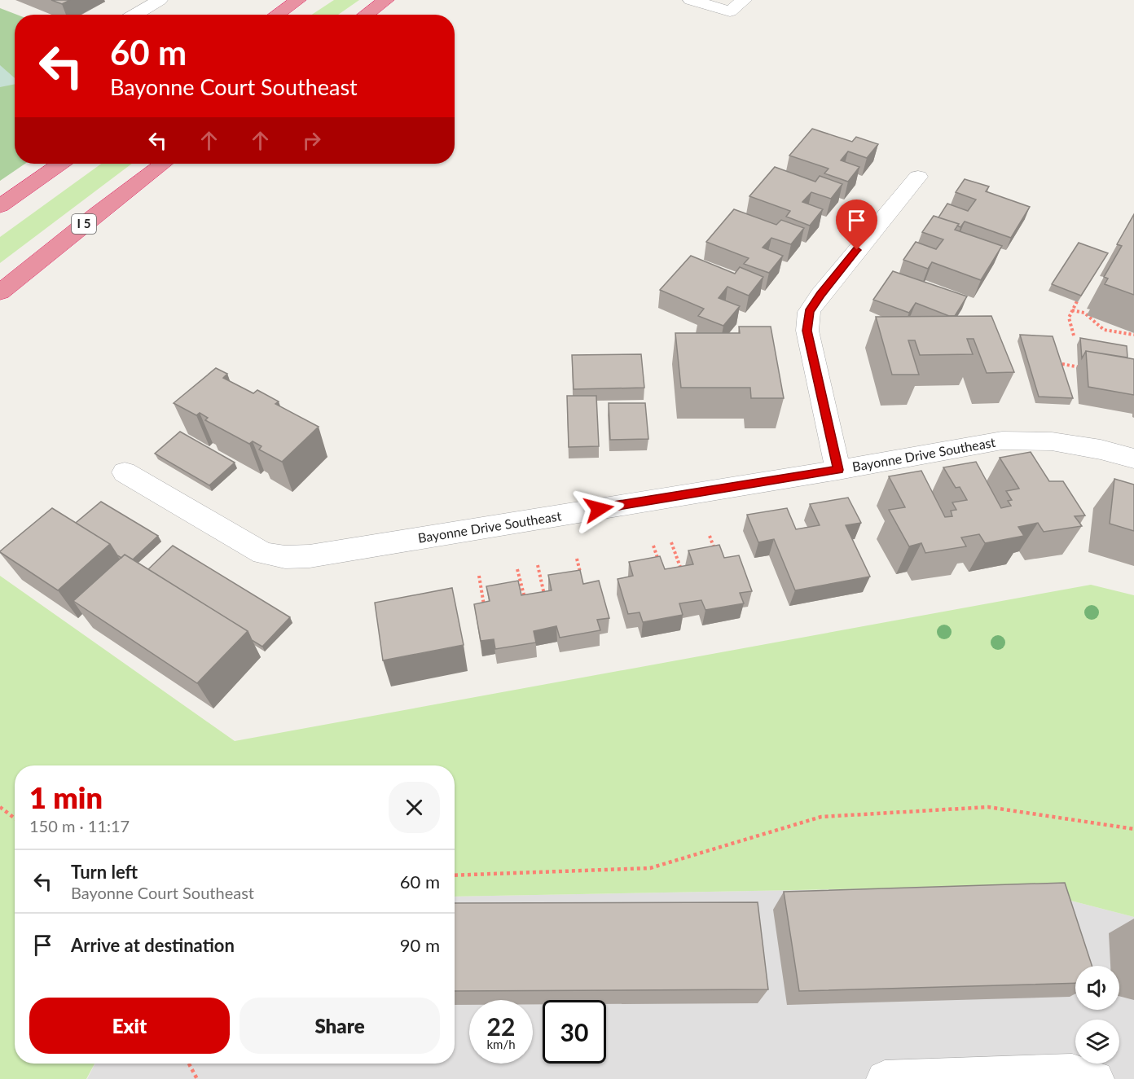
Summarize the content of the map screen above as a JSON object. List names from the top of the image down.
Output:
{
  "streets": {
    "highway": ["I 5"],
    "street": ["Bayonne Drive Southeast"]
  },
  "page": {
    "turn": ["60 m", "Bayonne Court Southeast"],
    "heading": ["1 min", "150 m · 11:17"],
    "list": [
      {
        "name": "Turn left",
        "note": "Bayonne Court Southeast",
        "value": "60 m"
      },
      {
        "name": "Arrive at destination",
        "value": "90 m"
      }
    ],
    "buttons": ["Exit", "Share"],
    "speed": "22 km/h",
    "limit": "30"
  }
}
